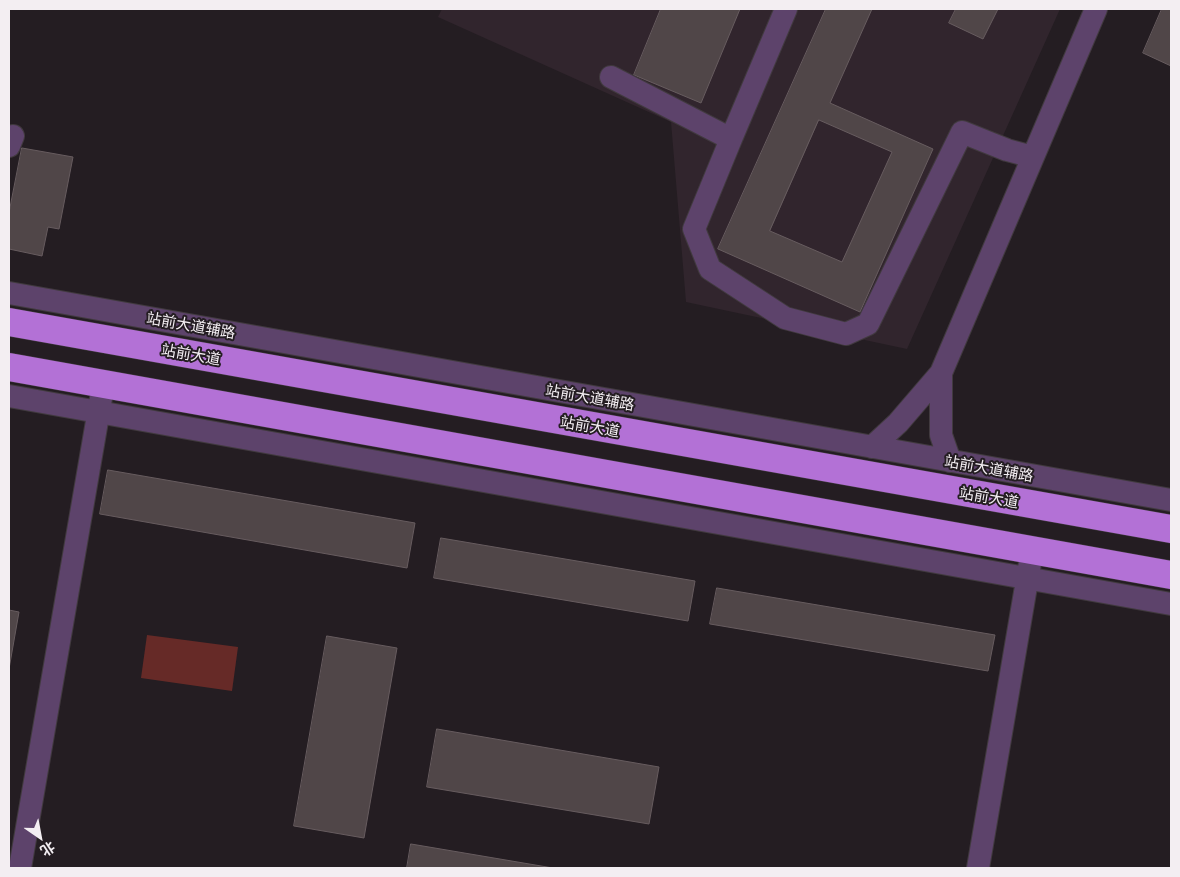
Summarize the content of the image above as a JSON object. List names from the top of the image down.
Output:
{
  "streets": {
    "highway": ["站前大道"],
    "street": ["站前大道辅路"]
  },
  "north": "bottom right"
}
